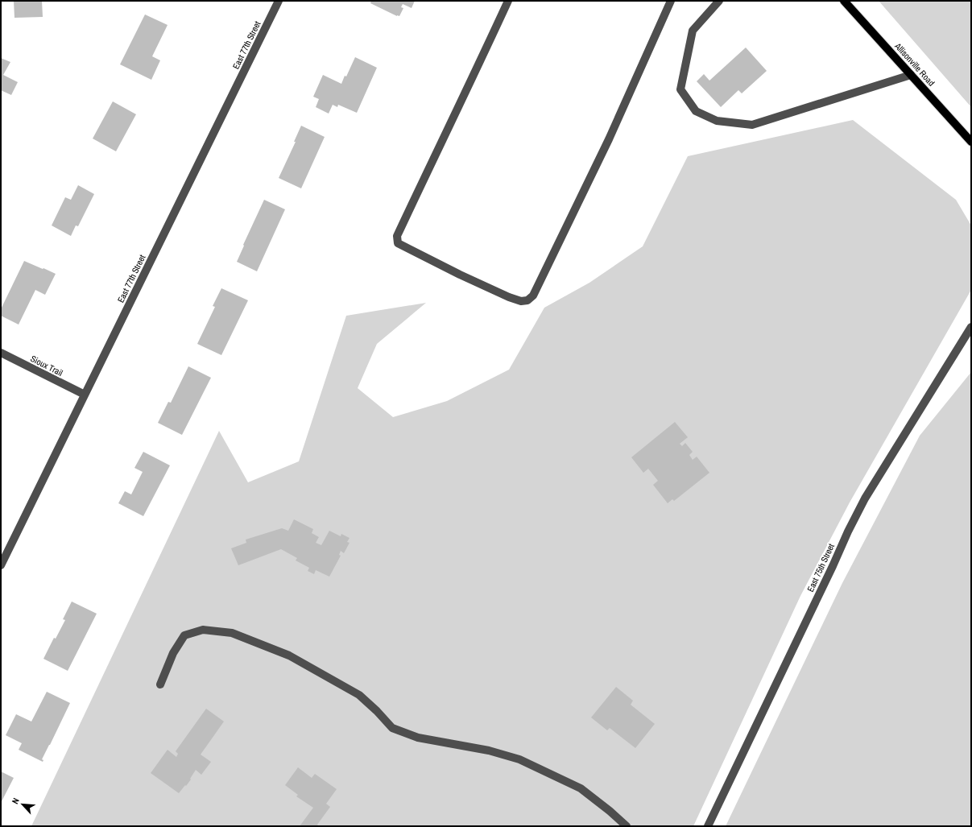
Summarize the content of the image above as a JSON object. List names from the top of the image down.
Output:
{
  "streets": {
    "main road": ["Allisonville Road"],
    "street": ["East 77th Street", "Sioux Trail", "East 75th Street"]
  },
  "crossings": [
    ["East 77th Street", "Sioux Trail"]
  ],
  "north": "top left"
}
